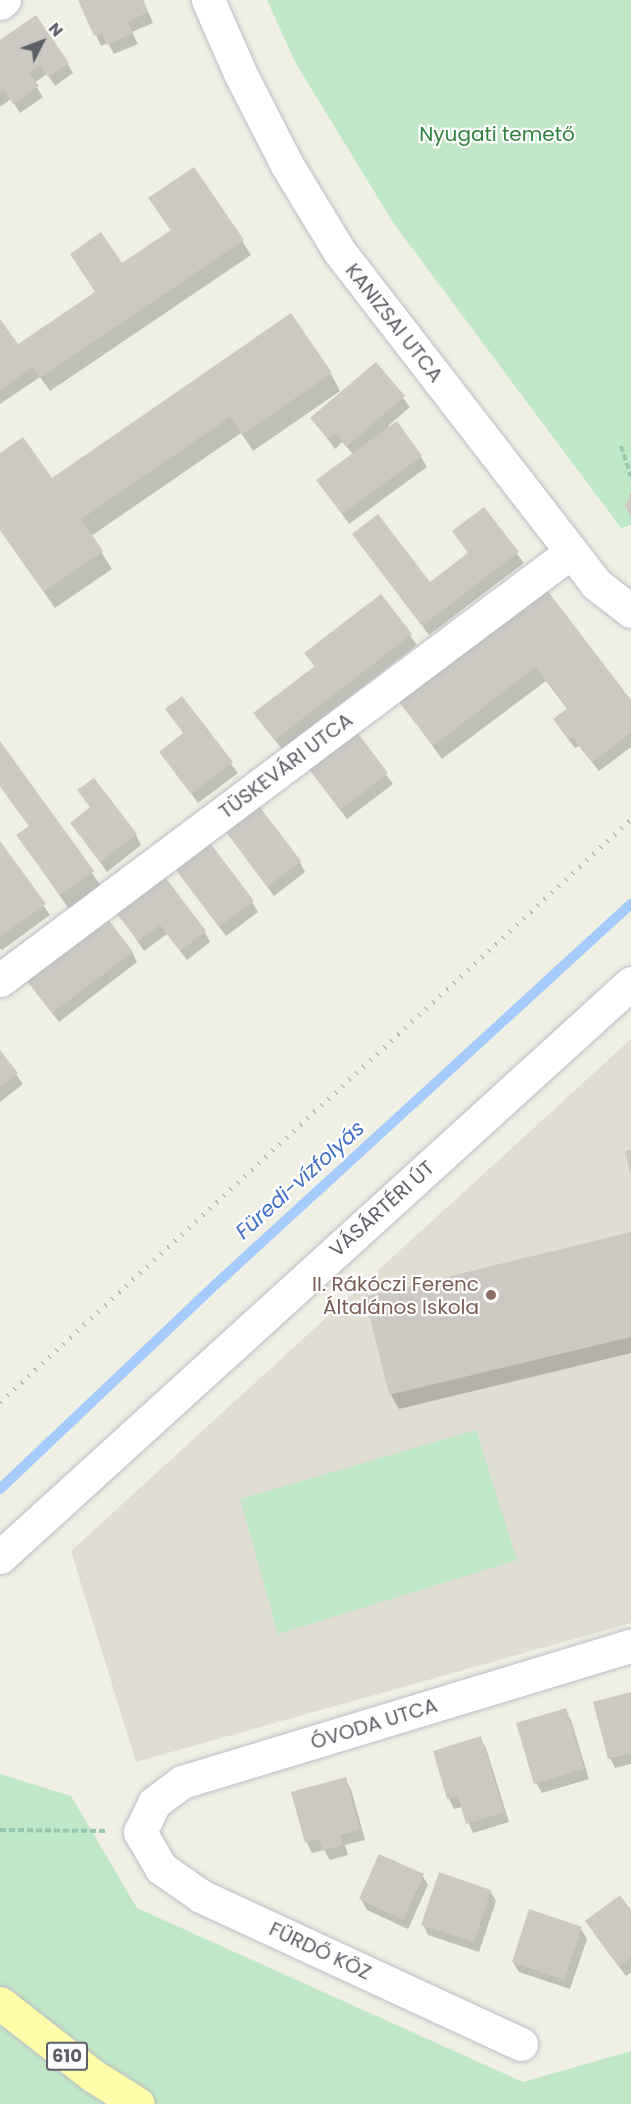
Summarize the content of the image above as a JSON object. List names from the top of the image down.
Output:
{
  "streets": {
    "main road": ["610"],
    "street": [
      "KANIZSAI UTCA",
      "TÜSKEVÁRI UTCA",
      "VÁSÁRTÉRI ÚT",
      "ÓVODA UTCA",
      "FÜRDŐ KÖZ"
    ]
  },
  "crossings": [
    ["KANIZSAI UTCA", "TÜSKEVÁRI UTCA"],
    ["ÓVODA UTCA", "FÜRDŐ KÖZ"]
  ],
  "water": ["Füredi-vízfolyás"],
  "parks": ["Nyugati temető"],
  "places": ["II. Rákóczi Ferenc Általános Iskola"],
  "north": "top right"
}
